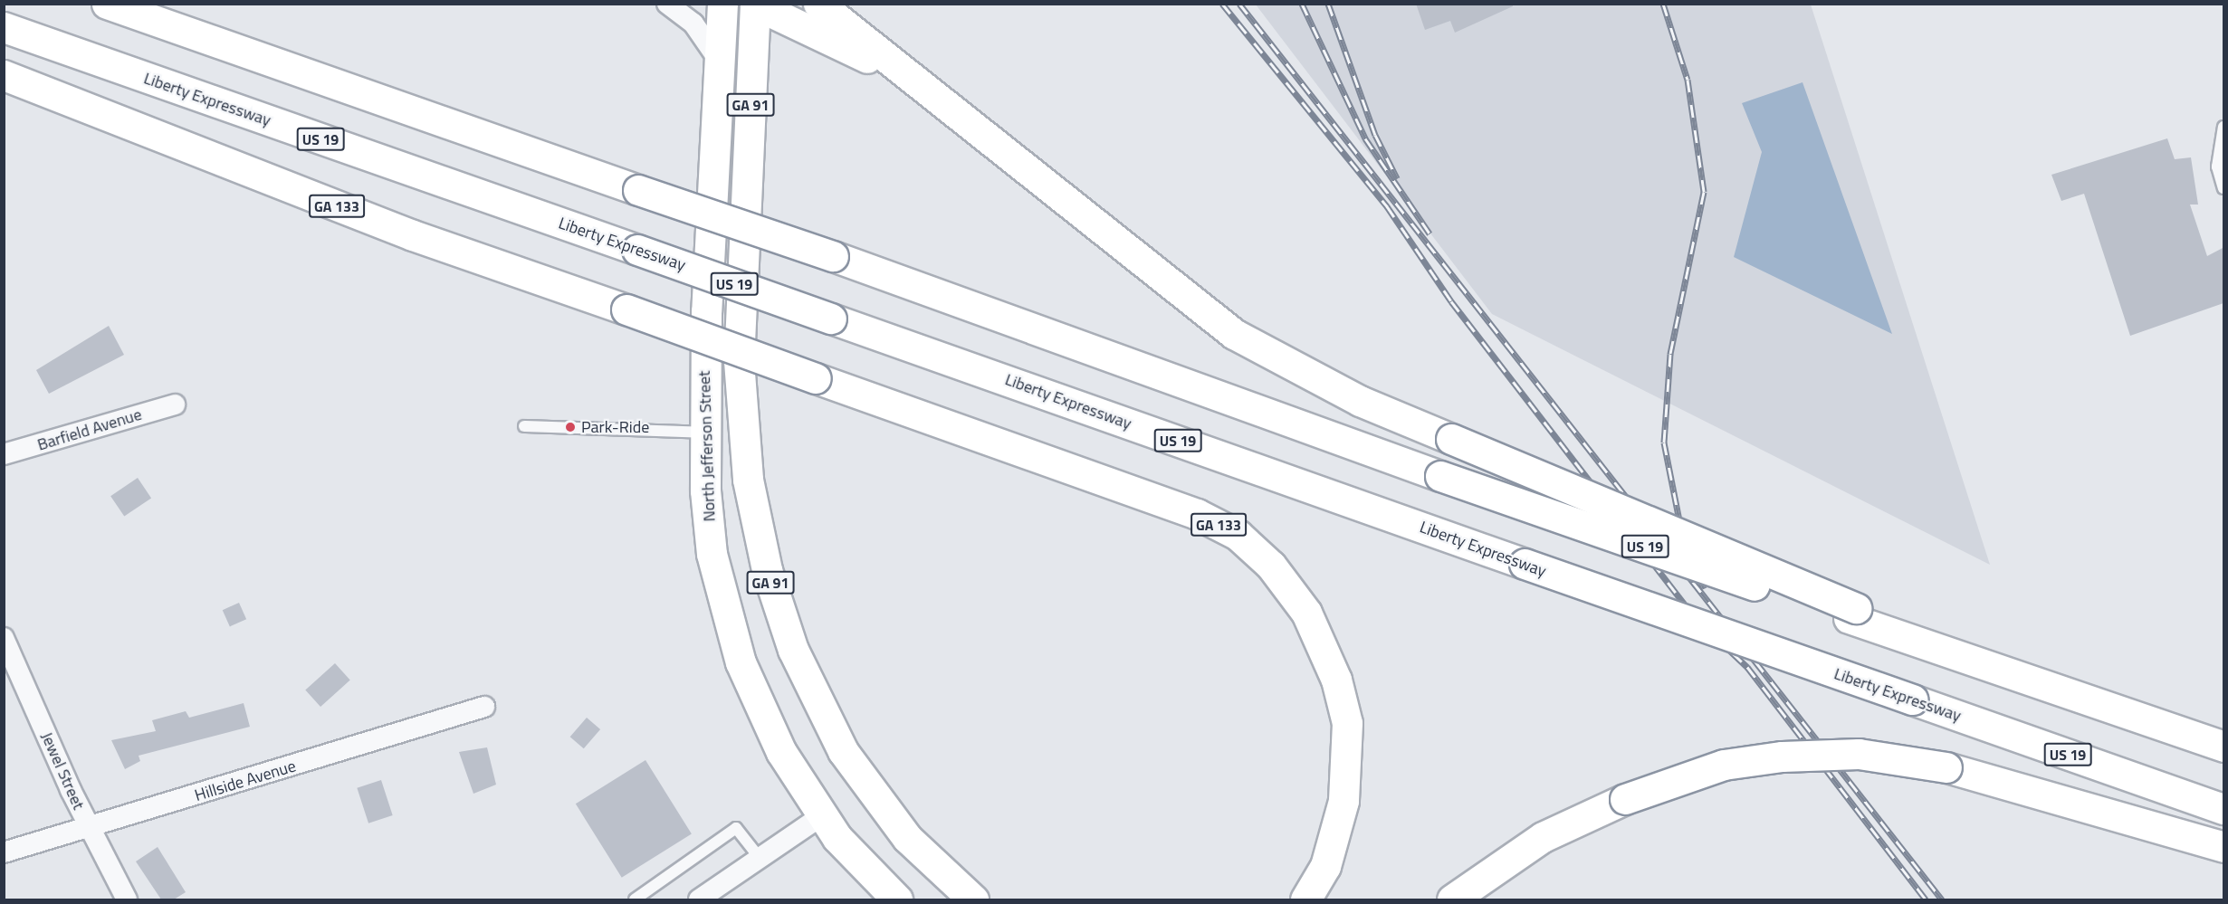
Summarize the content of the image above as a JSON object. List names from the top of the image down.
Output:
{
  "streets": {
    "main road": [
      "Liberty Expressway",
      "GA 91",
      "US 19",
      "GA 133",
      "North Jefferson Street"
    ],
    "street": ["Barfield Avenue", "Jewel Street", "Hillside Avenue"]
  },
  "crossings": [
    ["Jewel Street", "Hillside Avenue"]
  ],
  "places": ["Park-Ride"]
}
